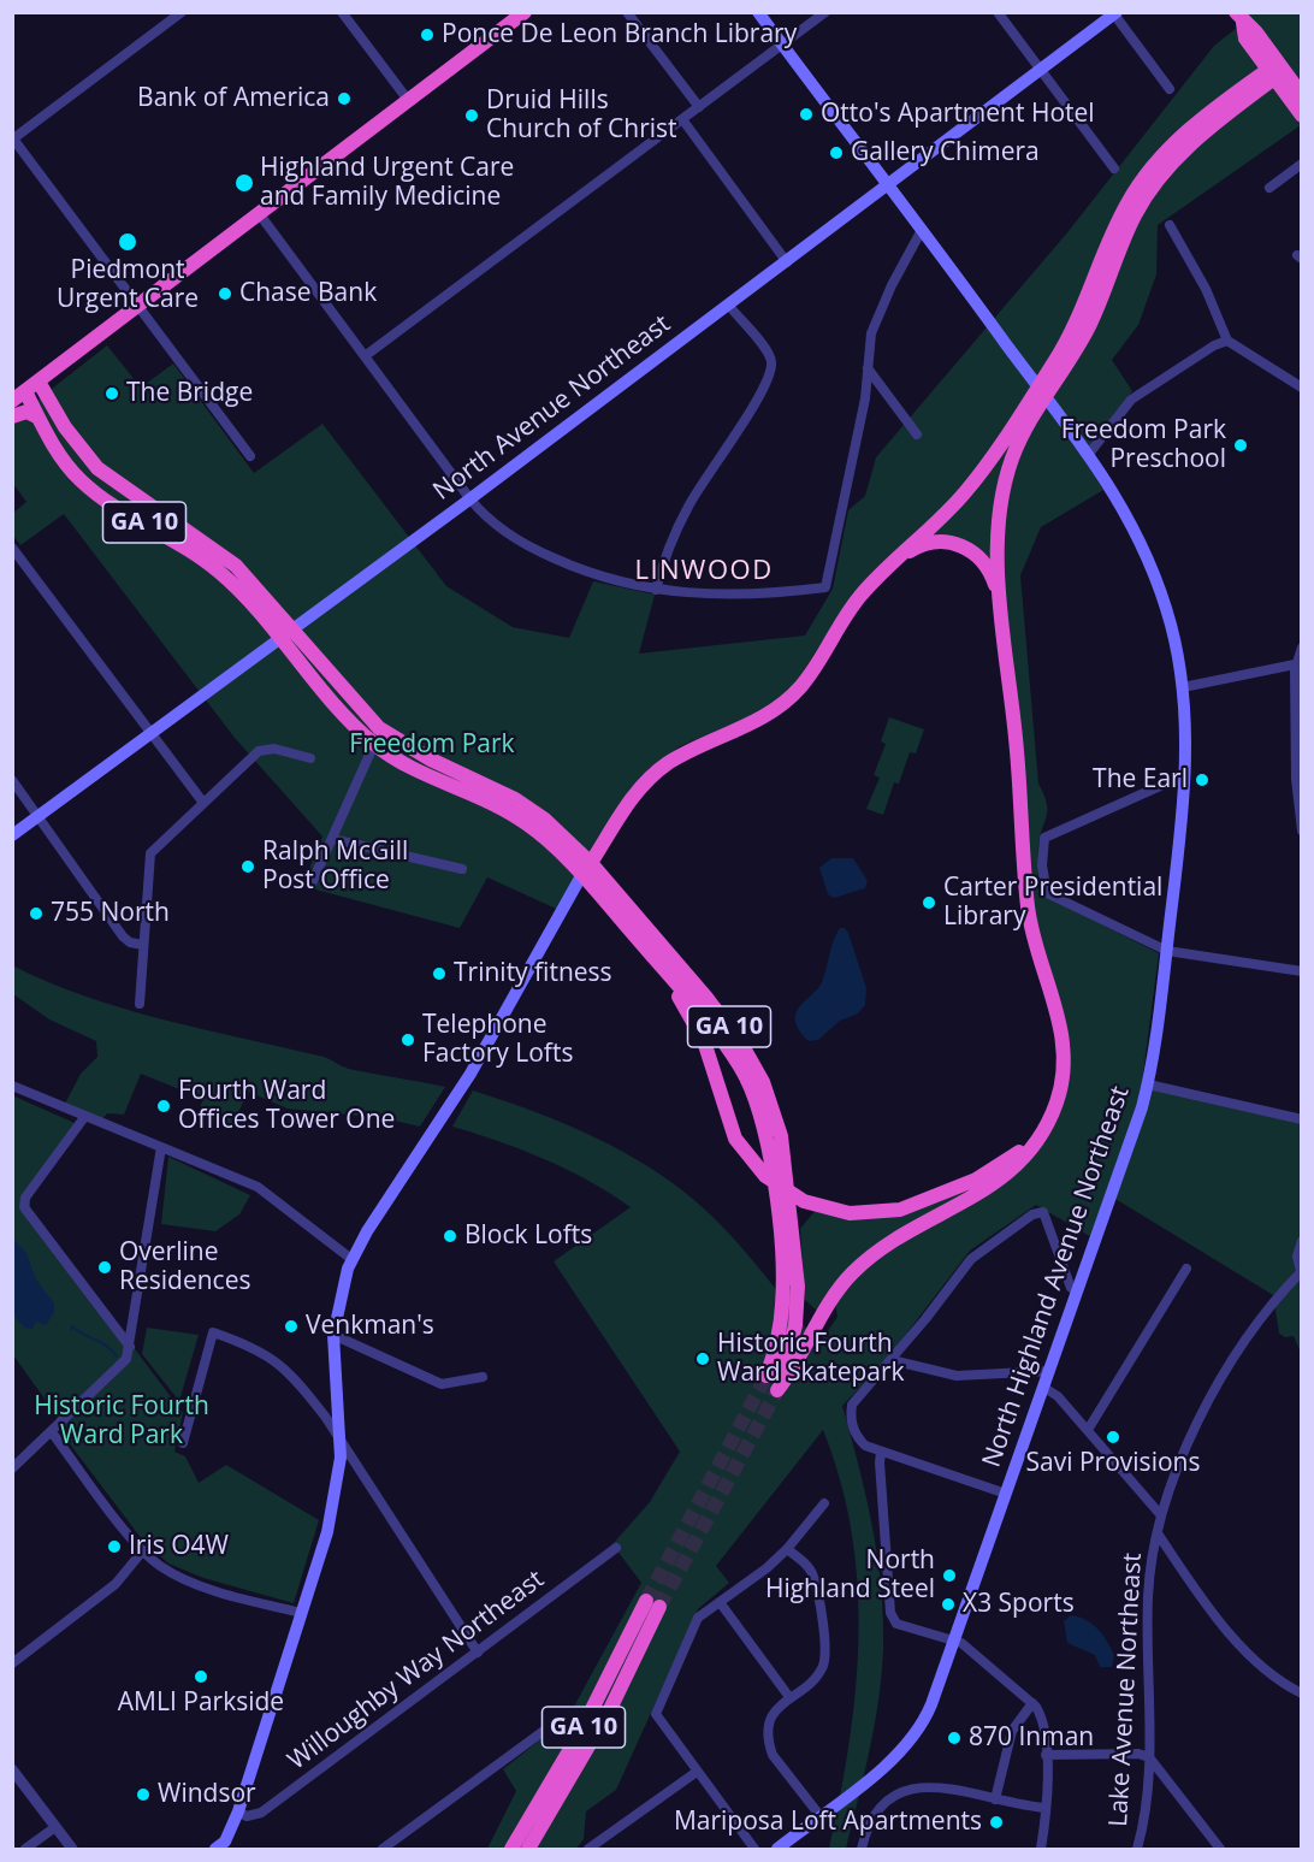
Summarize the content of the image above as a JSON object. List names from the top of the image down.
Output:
{
  "streets": {
    "highway": ["GA 10"],
    "main road": ["North Avenue Northeast", "North Highland Avenue Northeast"],
    "street": ["Willoughby Way Northeast", "Lake Avenue Northeast"]
  },
  "crossings": [
    ["North Avenue Northeast", "GA 10"],
    ["North Avenue Northeast", "North Highland Avenue Northeast"]
  ],
  "districts": ["LINWOOD"],
  "parks": ["Freedom Park", "Historic Fourth Ward Park"],
  "places": [
    "Ponce De Leon Branch Library",
    "Bank of America",
    "Otto's Apartment Hotel",
    "Druid Hills Church of Christ",
    "Gallery Chimera",
    "Highland Urgent Care and Family Medicine",
    "Piedmont Urgent Care",
    "Chase Bank",
    "The Bridge",
    "Freedom Park Preschool",
    "The Earl",
    "Ralph McGill Post Office",
    "Carter Presidential Library",
    "755 North",
    "Trinity fitness",
    "Telephone Factory Lofts",
    "Fourth Ward Offices Tower One",
    "Block Lofts",
    "Overline Residences",
    "Venkman's",
    "Historic Fourth Ward Skatepark",
    "Savi Provisions",
    "Iris O4W",
    "North Highland Steel",
    "X3 Sports",
    "AMLI Parkside",
    "870 Inman",
    "Windsor",
    "Mariposa Loft Apartments"
  ]
}
